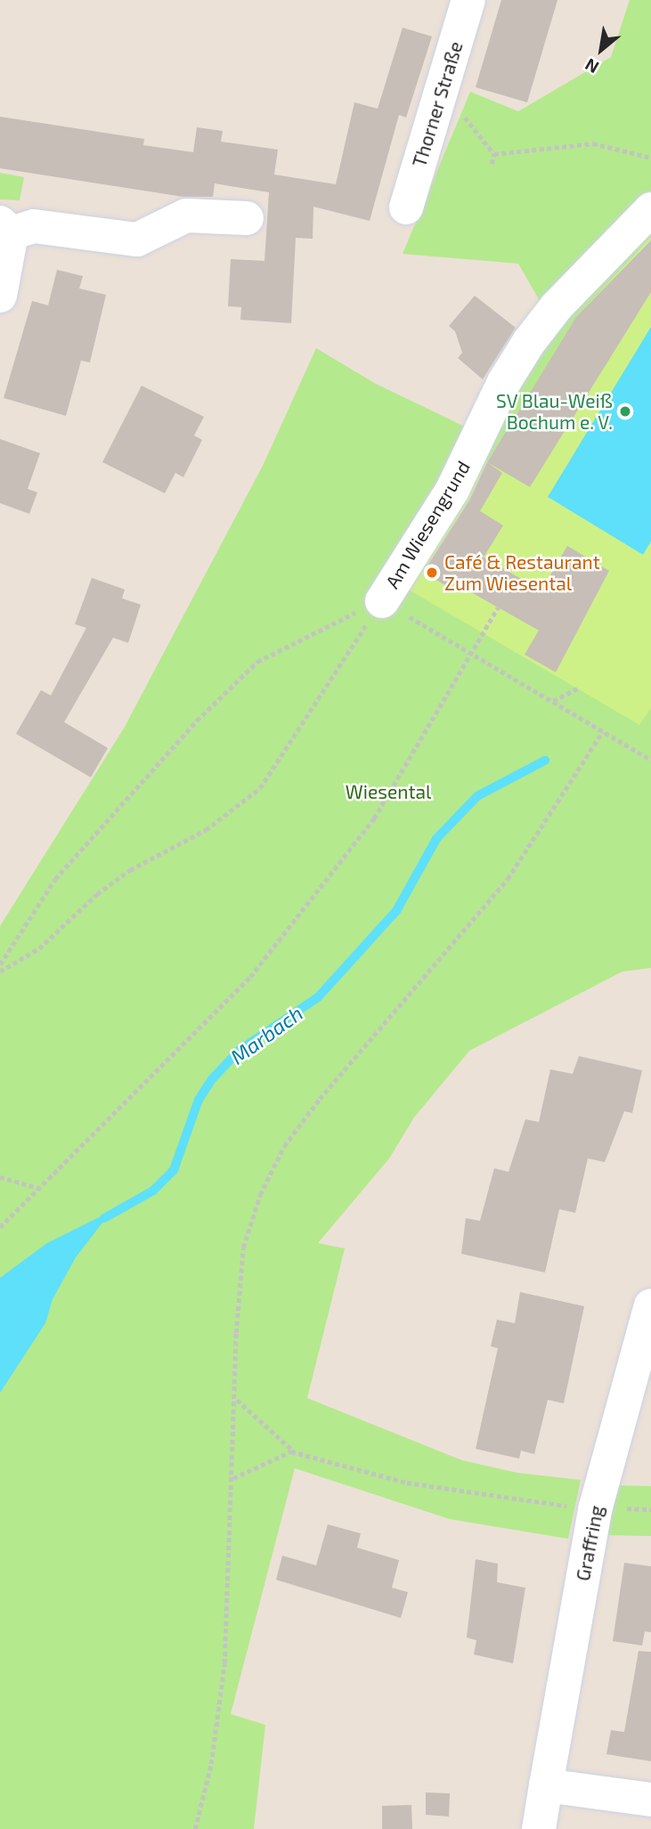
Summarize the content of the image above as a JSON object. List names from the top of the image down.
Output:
{
  "streets": {
    "street": ["Thorner Straße", "Am Wiesengrund", "Graffring"]
  },
  "water": ["Marbach"],
  "parks": ["Wiesental"],
  "places": ["SV Blau-Weiß Bochum e. V.", "Café & Restaurant Zum Wiesental"],
  "north": "bottom left"
}
